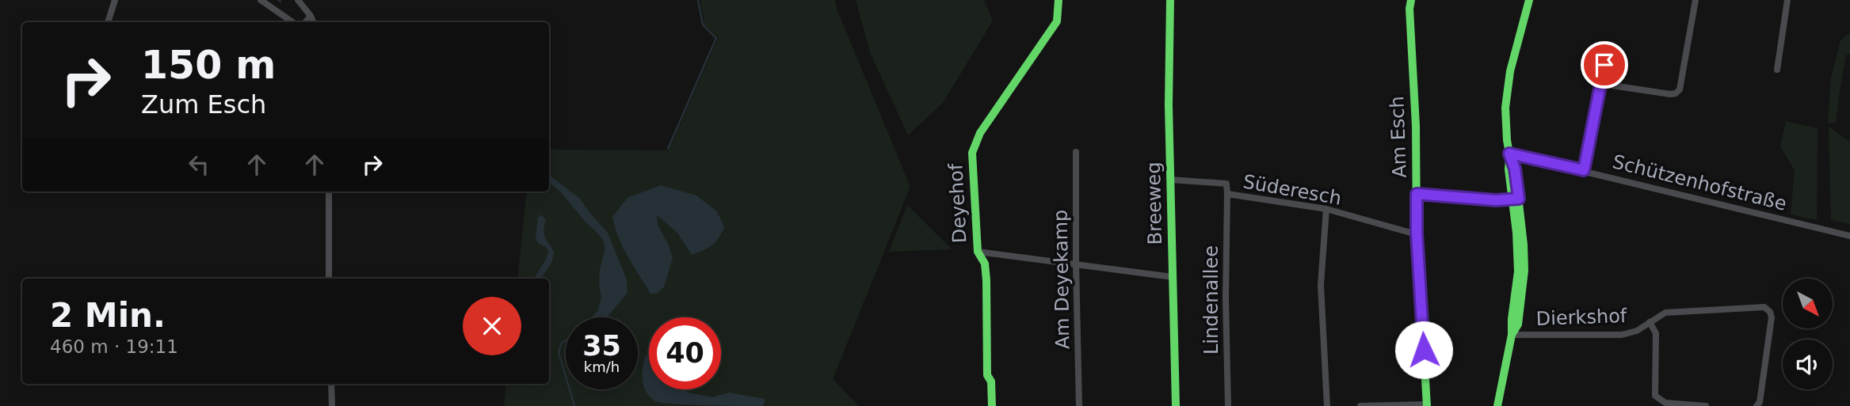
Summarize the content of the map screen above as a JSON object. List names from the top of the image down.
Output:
{
  "streets": {
    "street": [
      "Am Esch",
      "Schützenhofstraße",
      "Süderesch",
      "Deyehof",
      "Breeweg",
      "Am Deyekamp",
      "Lindenallee",
      "Dierkshof"
    ]
  },
  "crossings": [
    ["Am Esch", "Süderesch"],
    ["Süderesch", "Breeweg"],
    ["Süderesch", "Lindenallee"]
  ],
  "north": "bottom right",
  "page": {
    "turn": ["150 m", "Zum Esch"],
    "heading": ["2 Min.", "460 m · 19:11"],
    "speed": "35 km/h",
    "limit": "40"
  }
}
